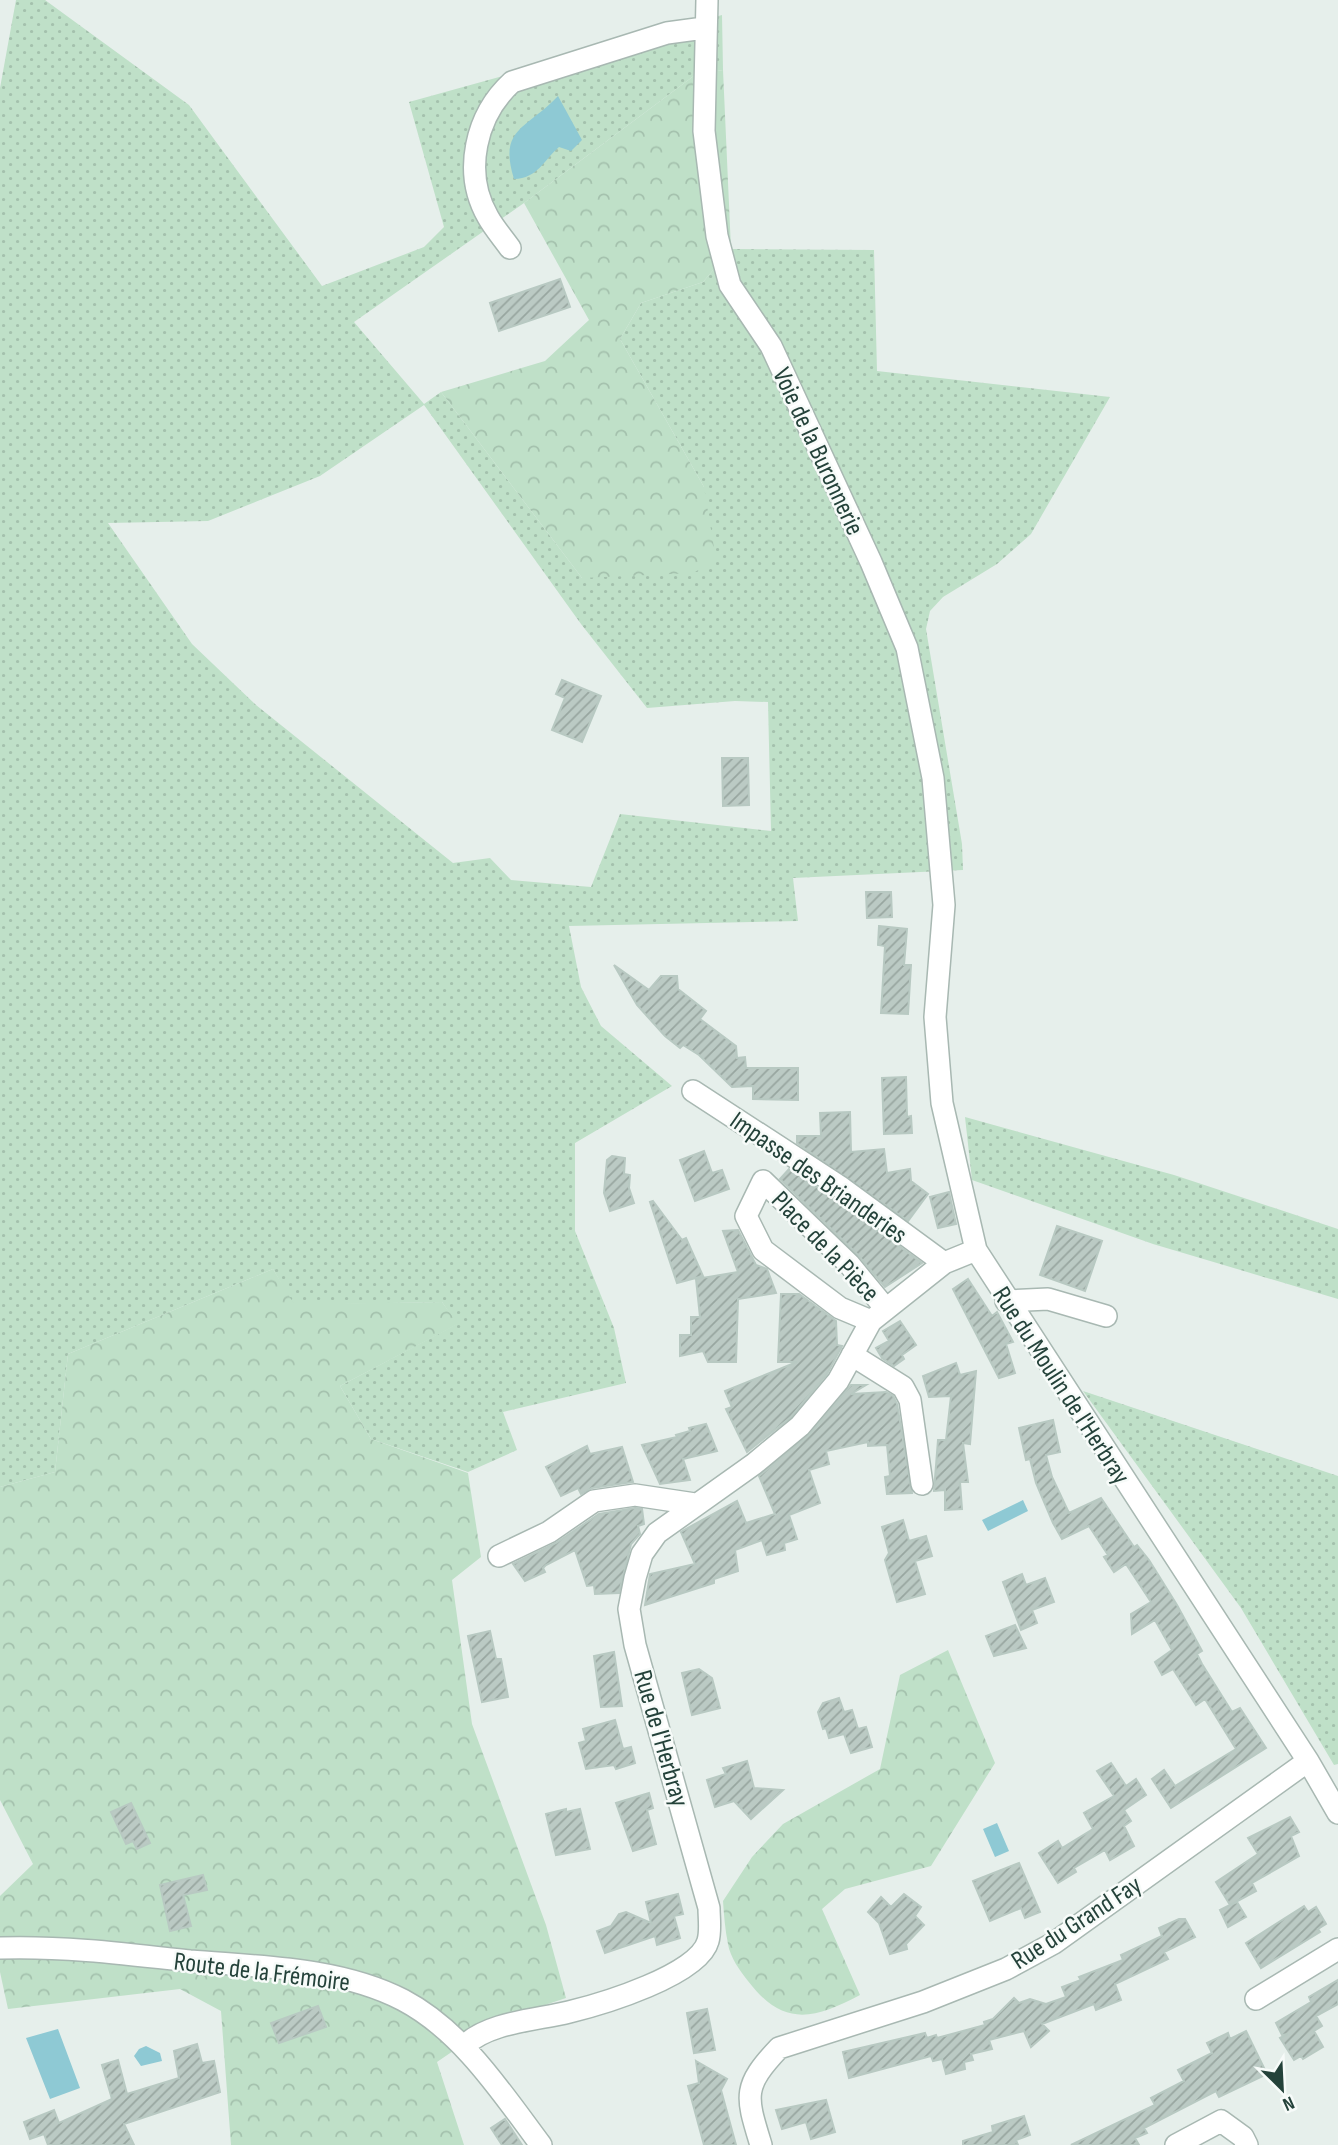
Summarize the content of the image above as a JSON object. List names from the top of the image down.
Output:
{
  "streets": {
    "street": [
      "Voie de la Buronnerie",
      "Impasse des Brianderies",
      "Place de la Pièce",
      "Rue du Moulin de l'Herbray",
      "Rue de l'Herbray",
      "Rue du Grand Fay",
      "Route de la Frémoire"
    ]
  },
  "crossings": [
    ["Voie de la Buronnerie", "Rue du Moulin de l'Herbray"],
    ["Impasse des Brianderies", "Rue de l'Herbray"],
    ["Place de la Pièce", "Rue de l'Herbray"],
    ["Rue du Moulin de l'Herbray", "Rue de l'Herbray"],
    ["Rue du Moulin de l'Herbray", "Rue du Grand Fay"],
    ["Rue de l'Herbray", "Route de la Frémoire"]
  ],
  "north": "bottom right"
}
